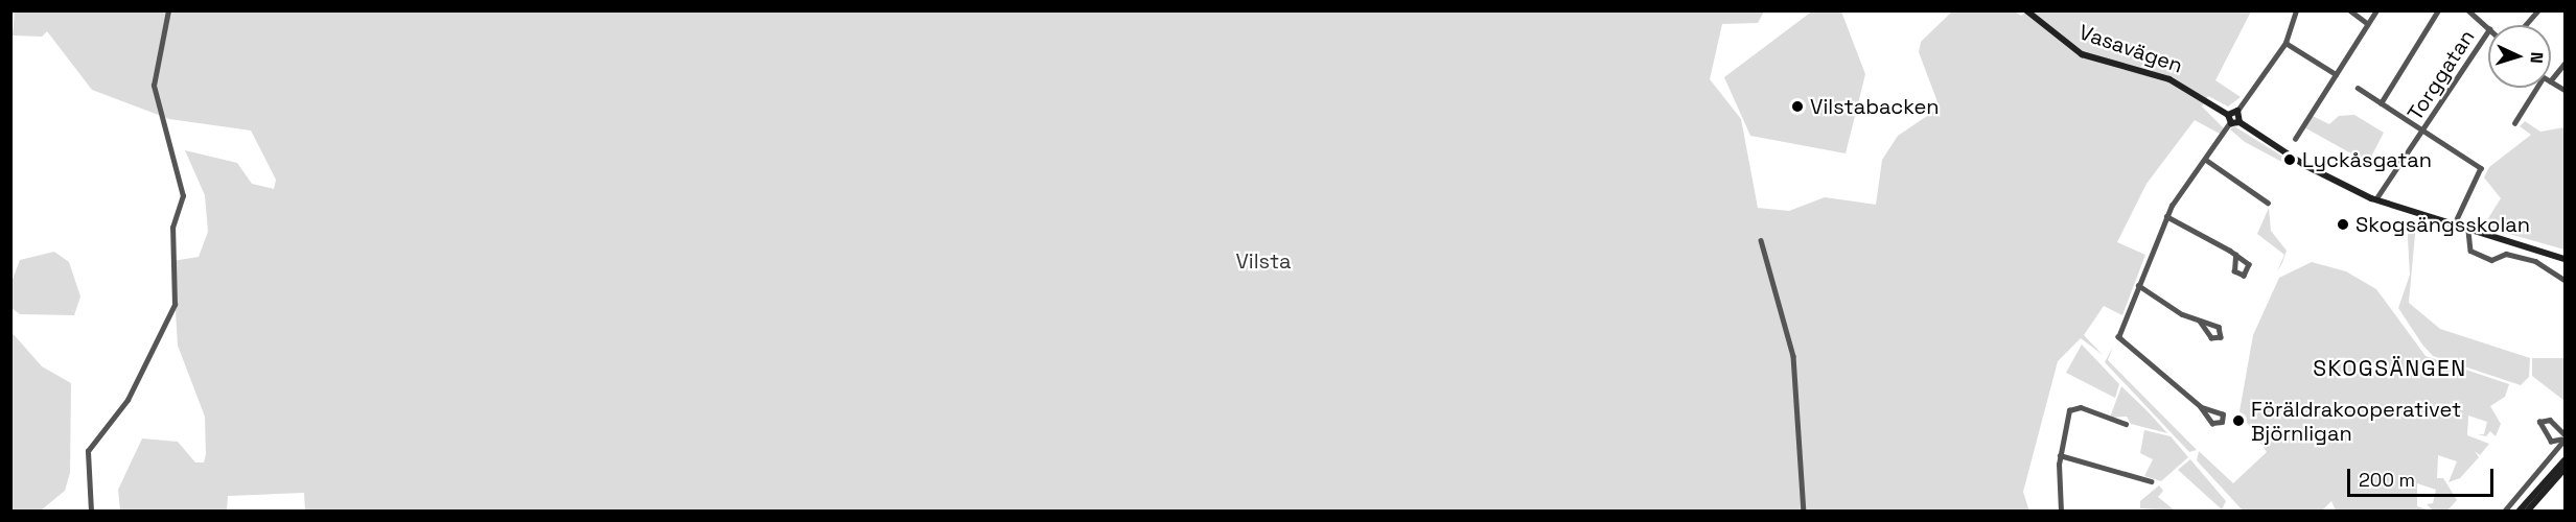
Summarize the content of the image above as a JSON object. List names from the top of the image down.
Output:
{
  "streets": {
    "street": ["Vasavägen", "Torggatan"]
  },
  "districts": ["SKOGSÄNGEN"],
  "parks": ["Vilsta"],
  "places": [
    "Vilstabacken",
    "Lyckåsgatan",
    "Skogsängsskolan",
    "Föräldrakooperativet Björnligan"
  ],
  "scale_bar": "200 m",
  "north": "right"
}
